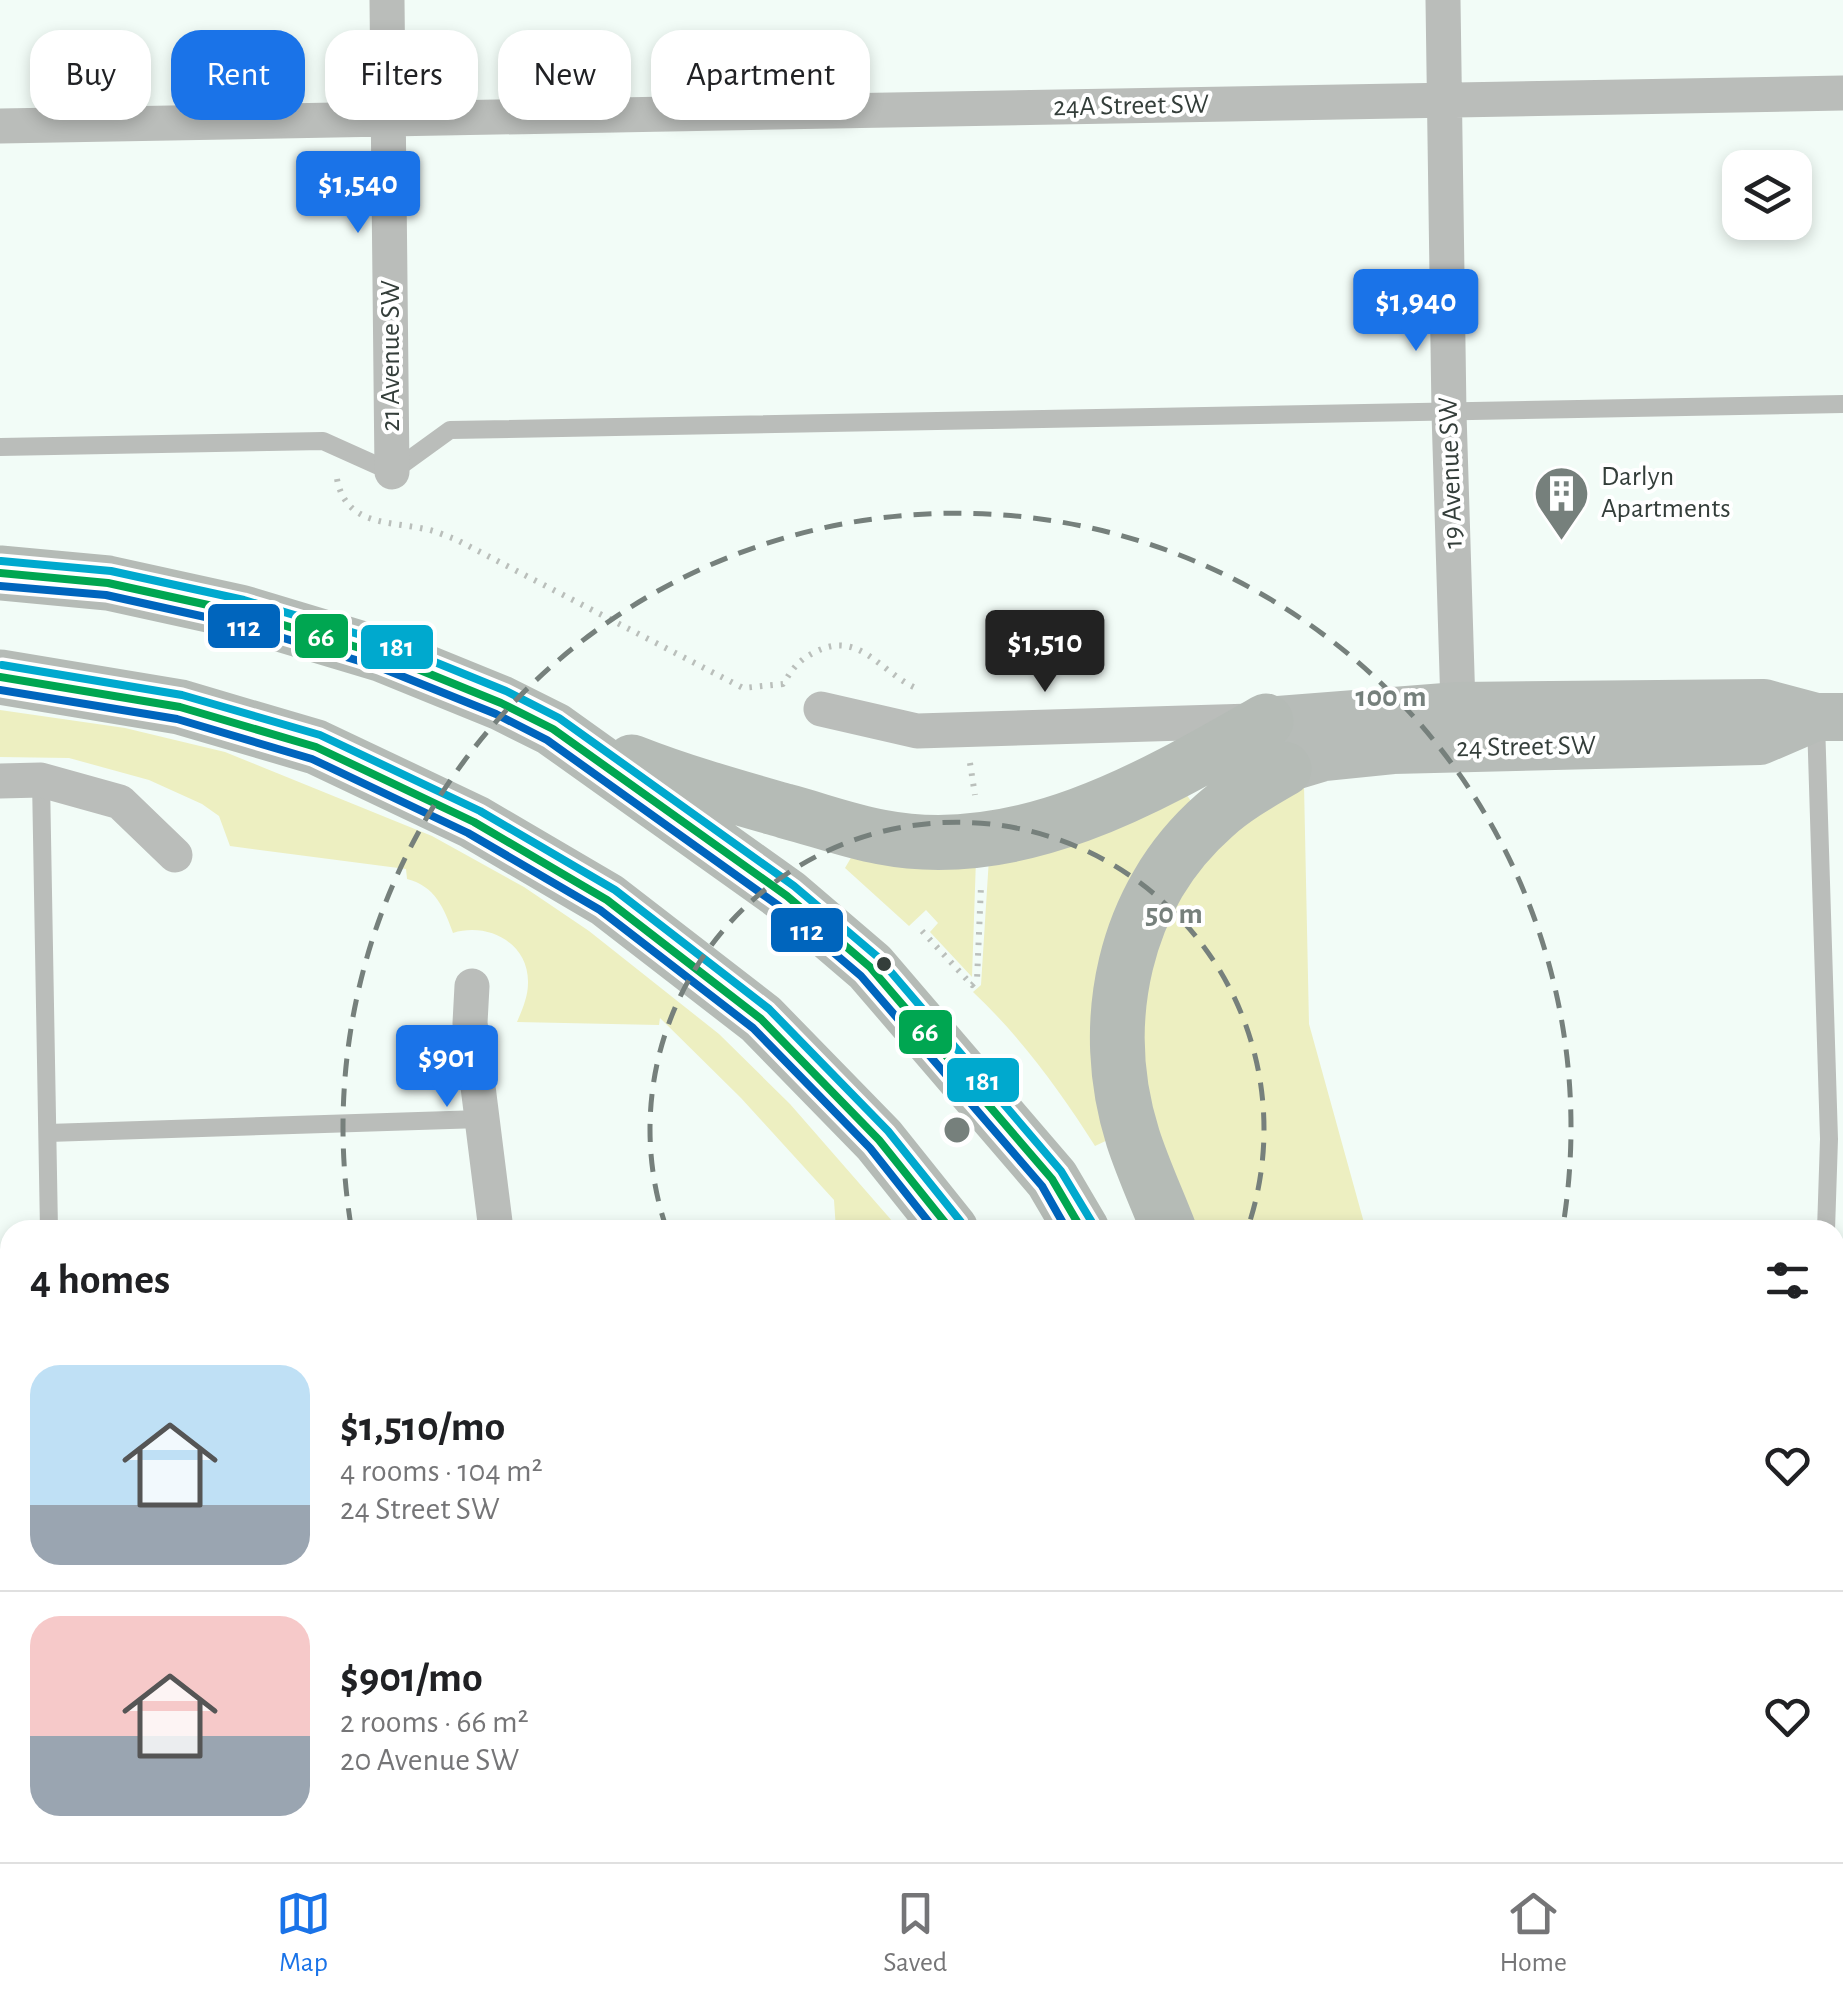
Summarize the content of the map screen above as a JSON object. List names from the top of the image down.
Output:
{
  "streets": {
    "street": [
      "24A Street SW",
      "21 Avenue SW",
      "19 Avenue SW",
      "24 Street SW"
    ]
  },
  "crossings": [
    ["24A Street SW", "19 Avenue SW"],
    ["19 Avenue SW", "24 Street SW"]
  ],
  "places": {
    "building": ["Darlyn Apartments"]
  },
  "lines": ["transit line 181", "transit line 66", "transit line 112"],
  "page": {
    "chip": [
      "Buy",
      "Rent",
      "Filters",
      "New",
      "Apartment"
    ],
    "price": [
      "$1,540",
      "$1,940",
      "$1,510",
      "$901"
    ],
    "heading": "4 homes",
    "list": [
      {
        "name": "$1,510/mo",
        "note": "4 rooms · 104 m² · 24 Street SW"
      },
      {
        "name": "$901/mo",
        "note": "2 rooms · 66 m² · 20 Avenue SW"
      }
    ],
    "tabs": ["Map", "Saved", "Home"]
  },
  "rings": ["100 m", "50 m"]
}
